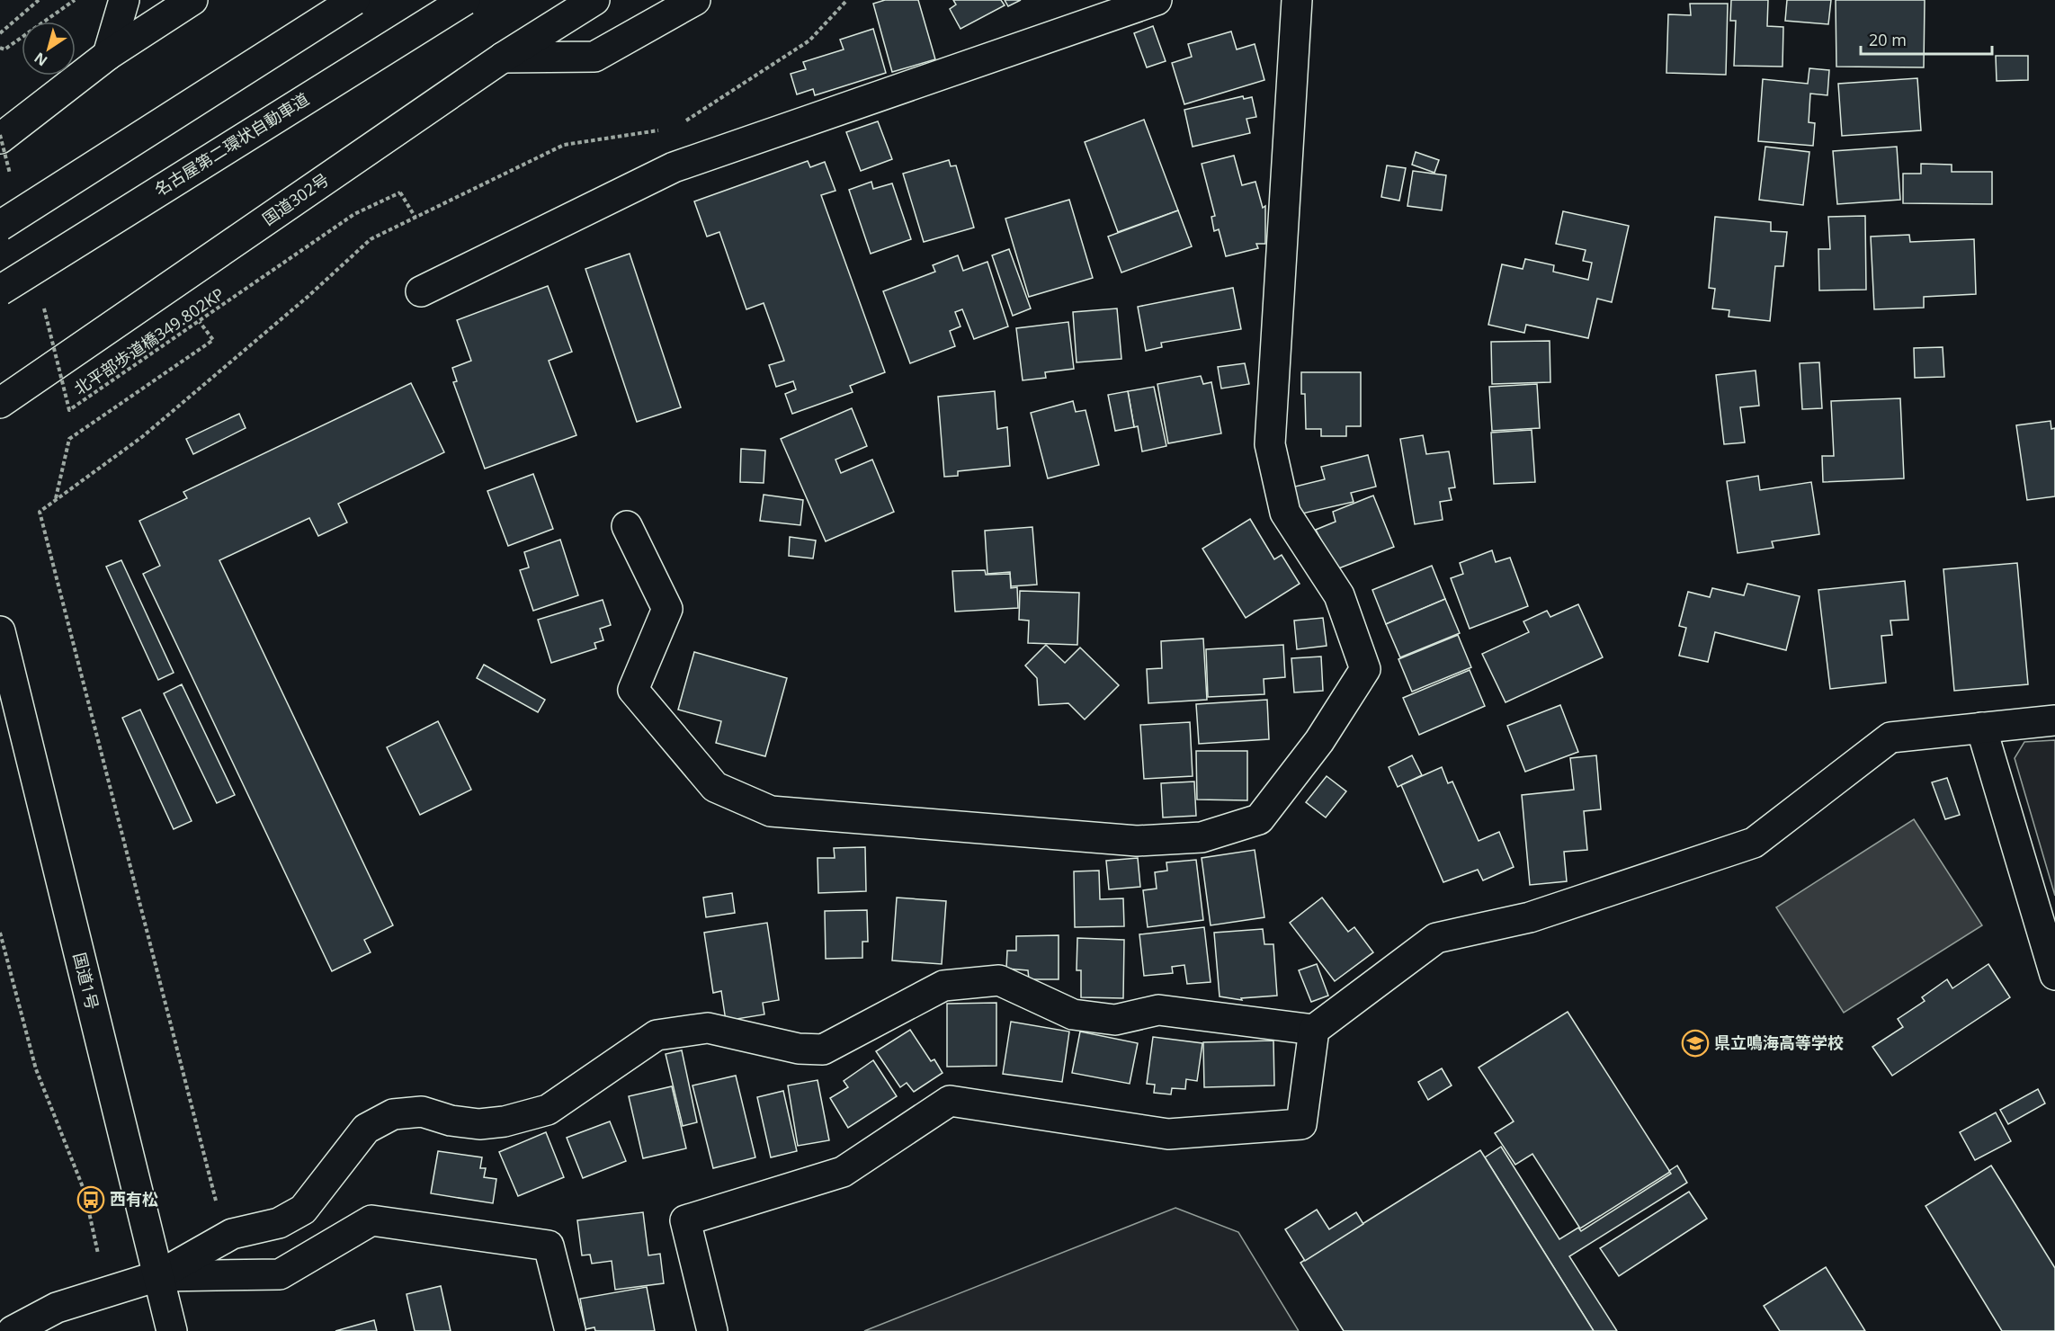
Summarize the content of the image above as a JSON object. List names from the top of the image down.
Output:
{
  "streets": {
    "main road": ["名古屋第二環状自動車道", "国道302号", "国道1号"],
    "path": ["北平部歩道橋349.802KP"]
  },
  "places": {
    "school or university": ["県立鳴海高等学校"],
    "bus stop": ["西有松"]
  },
  "scale_bar": "20 m",
  "north": "bottom left"
}
